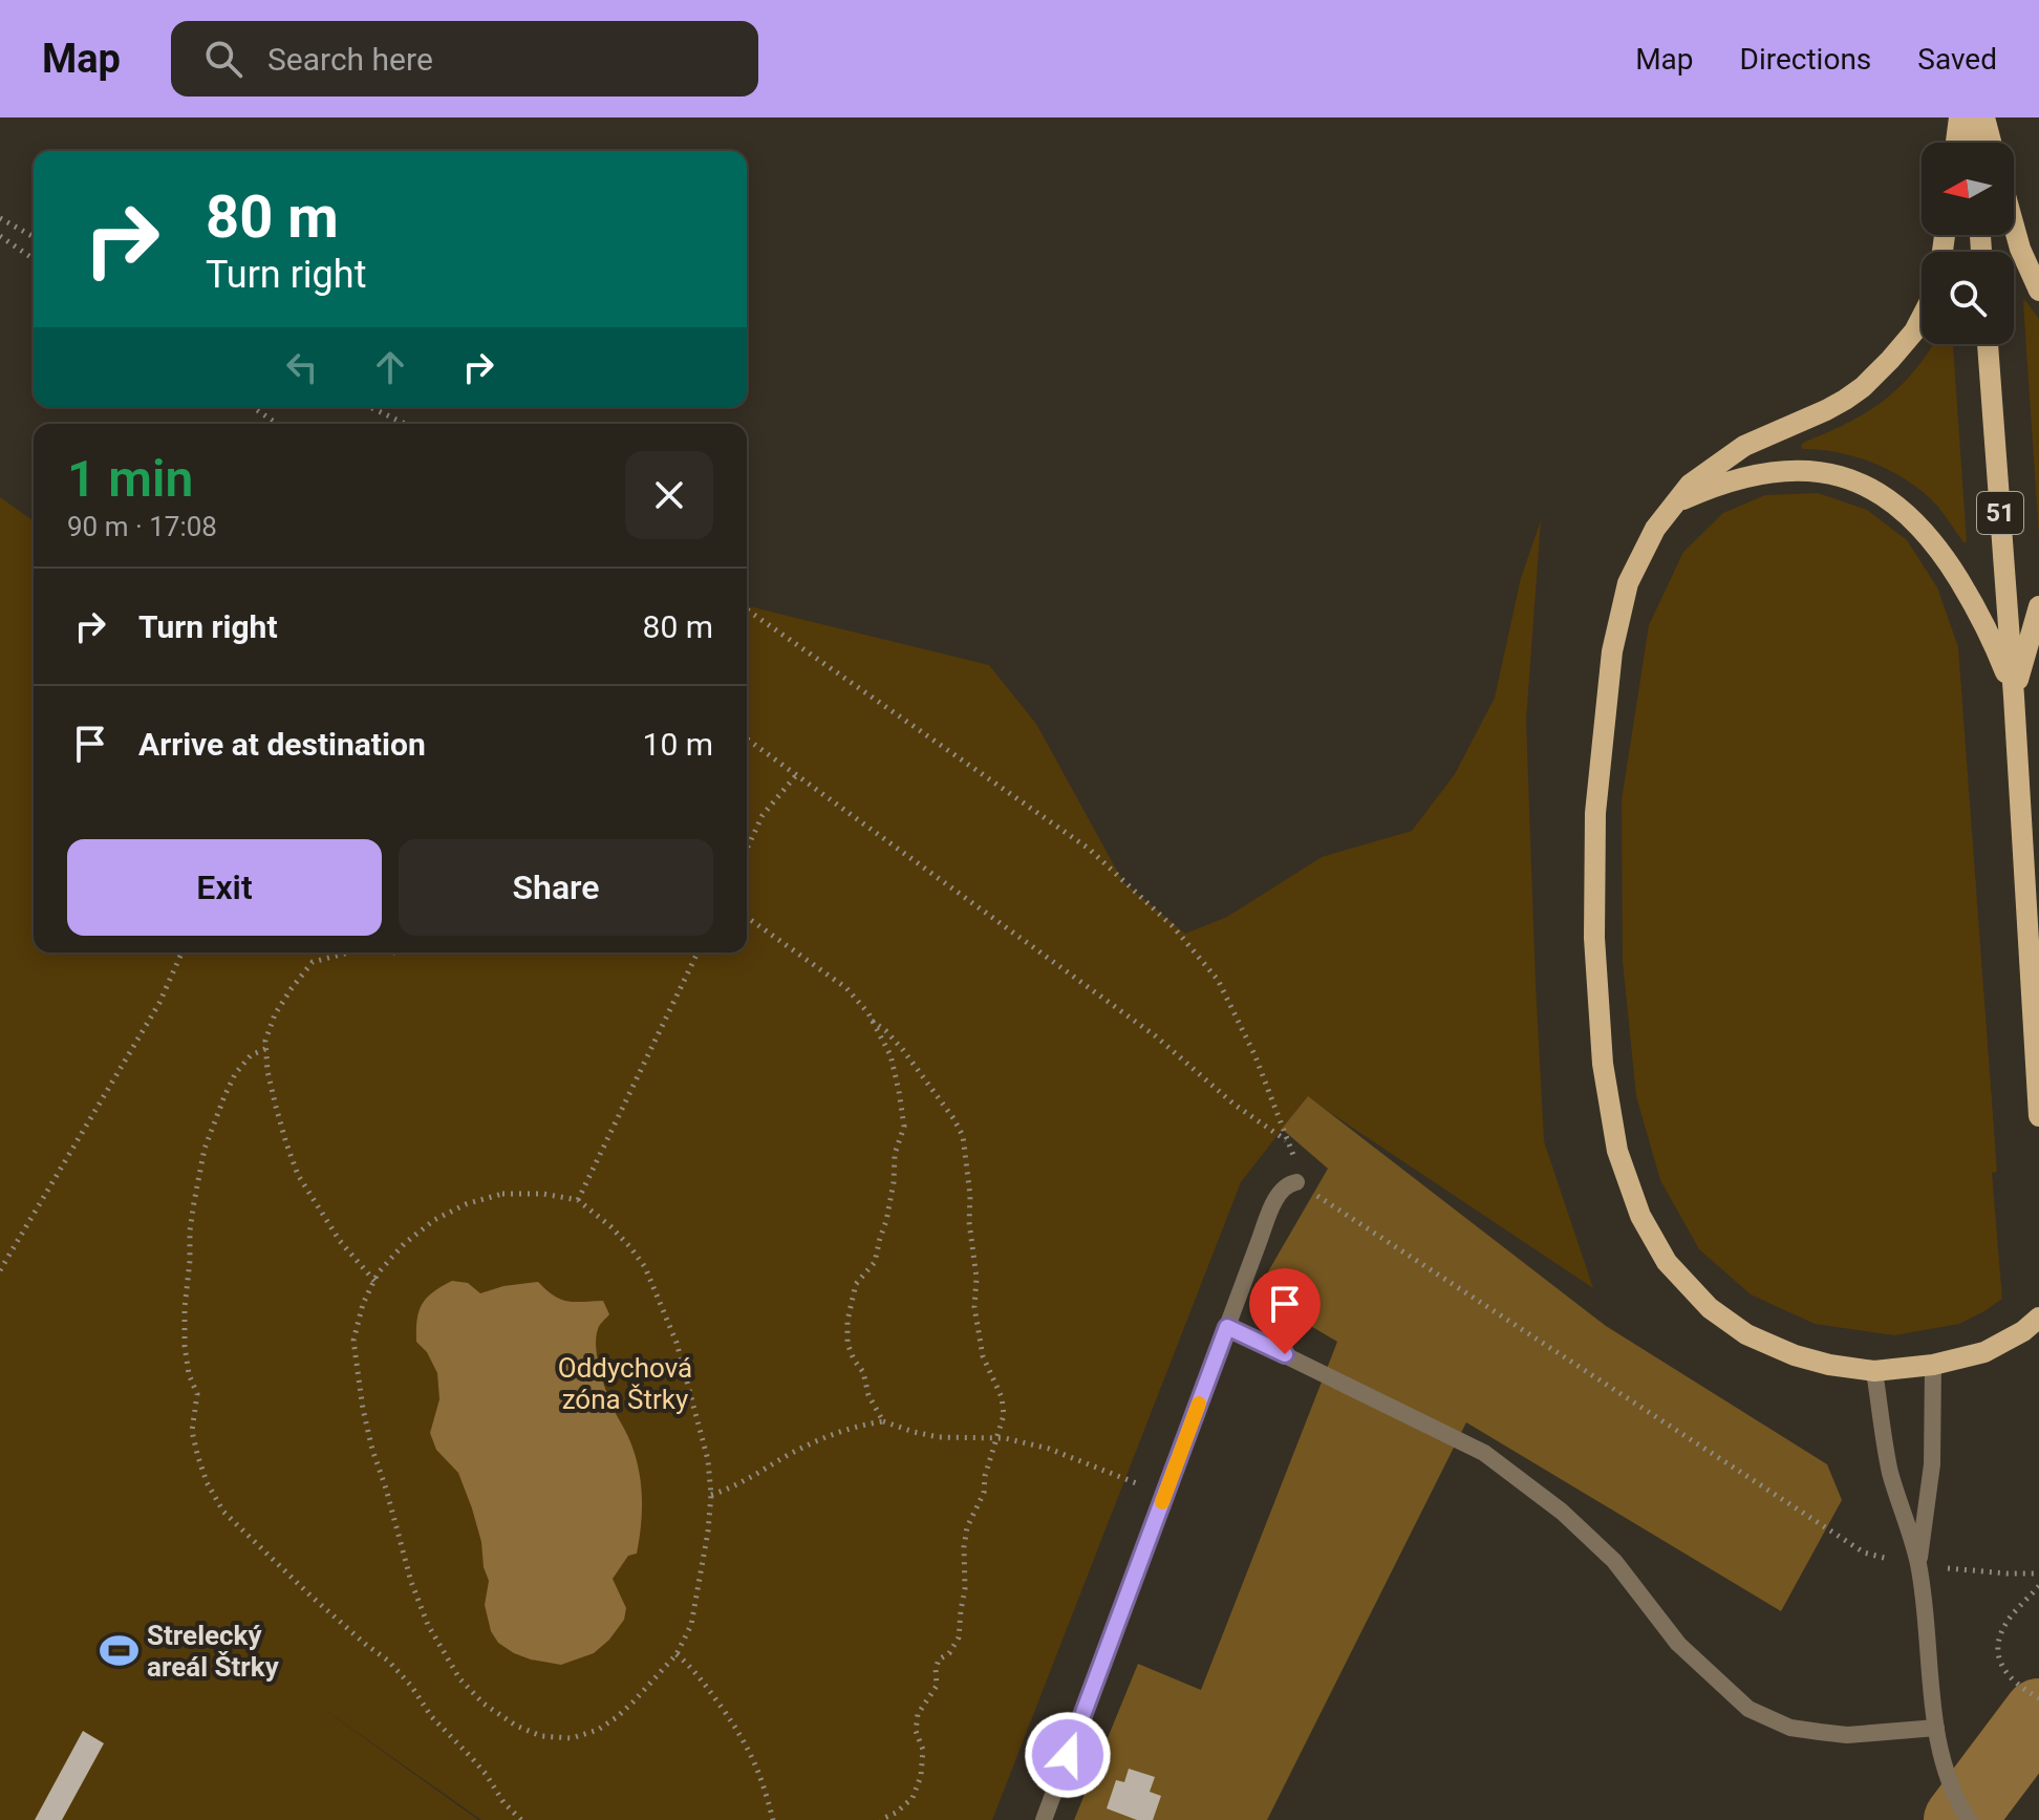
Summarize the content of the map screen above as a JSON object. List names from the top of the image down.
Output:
{
  "streets": {
    "main road": ["51"]
  },
  "parks": ["Oddychová zóna Štrky"],
  "places": {
    "sports": ["Strelecký areál Štrky"]
  },
  "north": "left",
  "page": {
    "header": "Map",
    "search": "Search here",
    "nav": ["Map", "Directions", "Saved"],
    "turn": ["80 m", "Turn right"],
    "heading": ["1 min", "90 m · 17:08"],
    "list": [
      {
        "name": "Turn right",
        "value": "80 m"
      },
      {
        "name": "Arrive at destination",
        "value": "10 m"
      }
    ],
    "buttons": ["Exit", "Share"]
  }
}
